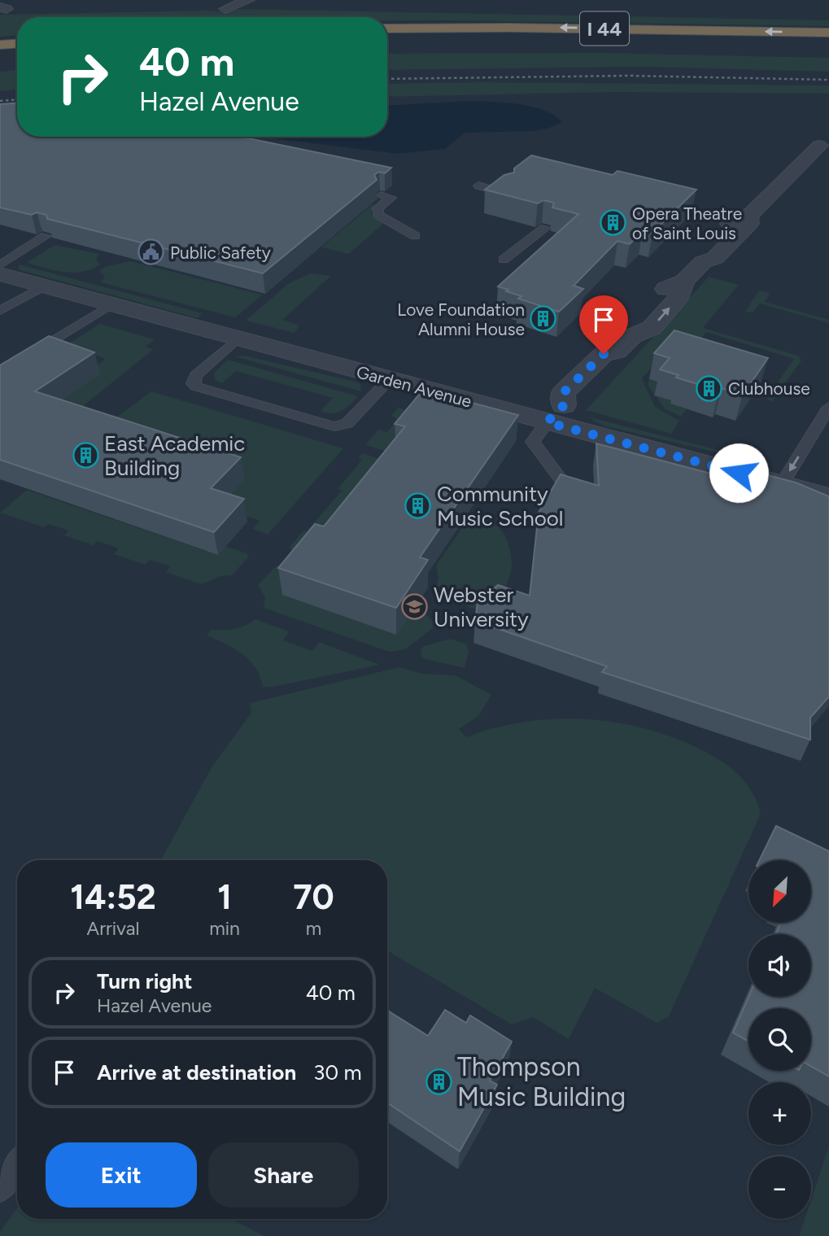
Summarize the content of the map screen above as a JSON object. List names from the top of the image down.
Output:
{
  "streets": {
    "highway": ["I 44"],
    "street": ["Garden Avenue"]
  },
  "places": {
    "building": [
      "Opera Theatre of Saint Louis",
      "Love Foundation Alumni House",
      "Clubhouse",
      "East Academic Building",
      "Community Music School",
      "Thompson Music Building"
    ],
    "public building": ["Public Safety"],
    "school or university": ["Webster University"]
  },
  "north": "bottom left",
  "page": {
    "turn": ["40 m", "Hazel Avenue"],
    "map_buttons": ["+", "−"],
    "eta": [
      "14:52",
      "Arrival",
      "1",
      "min",
      "70",
      "m"
    ],
    "list": [
      {
        "name": "Turn right",
        "note": "Hazel Avenue",
        "value": "40 m"
      },
      {
        "name": "Arrive at destination",
        "value": "30 m"
      }
    ],
    "buttons": ["Exit", "Share"]
  }
}
